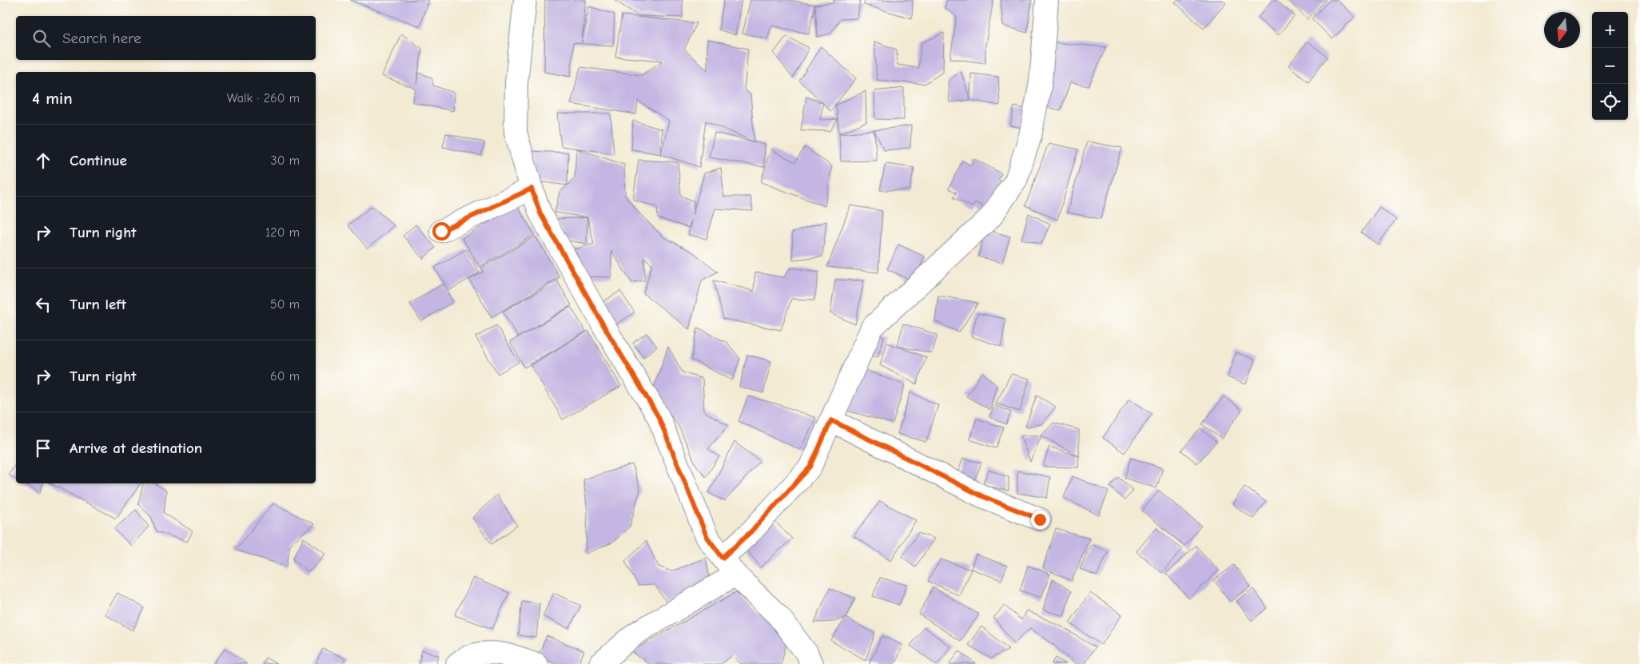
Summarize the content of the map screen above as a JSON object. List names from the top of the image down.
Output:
{
  "north": "bottom",
  "page": {
    "map_buttons": ["+", "−"],
    "search": "Search here",
    "heading": ["4 min", "Walk · 260 m"],
    "list": [
      ["Continue", "30 m"],
      ["Turn right", "120 m"],
      ["Turn left", "50 m"],
      ["Turn right", "60 m"],
      "Arrive at destination"
    ]
  }
}
